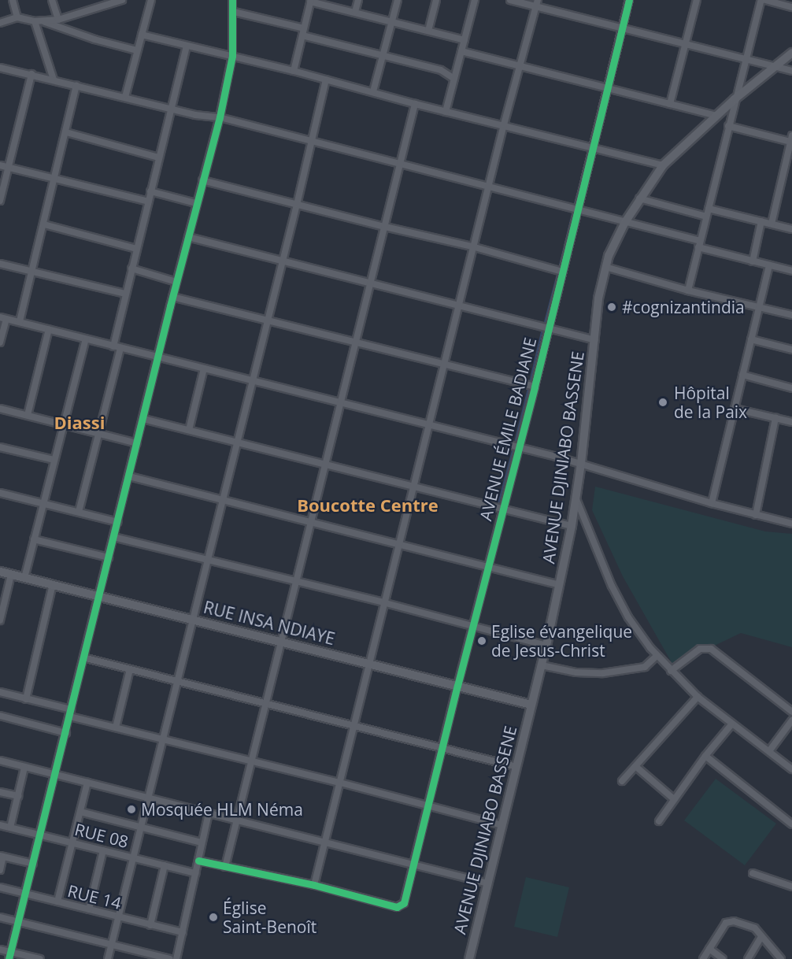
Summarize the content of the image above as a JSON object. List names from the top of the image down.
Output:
{
  "streets": {
    "main road": ["AVENUE DJINIABO BASSENE", "RUE INSA NDIAYE"],
    "street": ["AVENUE ÉMILE BADIANE", "RUE 08", "RUE 14"]
  },
  "crossings": [
    ["AVENUE ÉMILE BADIANE", "RUE INSA NDIAYE"],
    ["AVENUE DJINIABO BASSENE", "RUE INSA NDIAYE"]
  ],
  "districts": ["Diassi", "Boucotte Centre"],
  "places": [
    "#cognizantindia",
    "Hôpital de la Paix",
    "Eglise évangelique de Jesus-Christ",
    "Mosquée HLM Néma",
    "Église Saint-Benoît"
  ]
}
